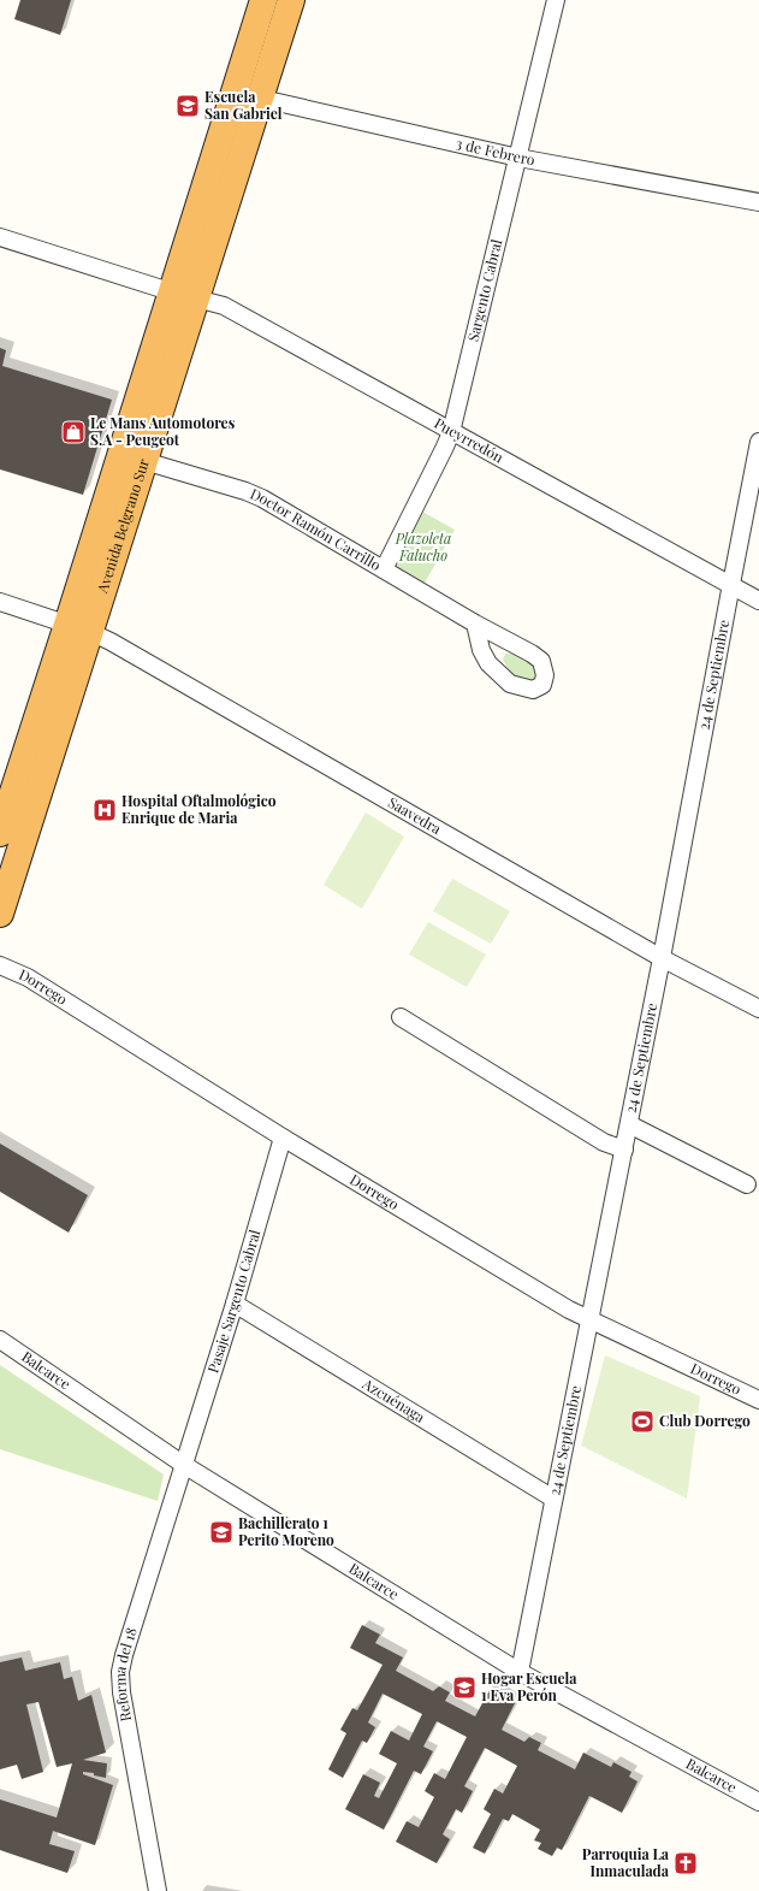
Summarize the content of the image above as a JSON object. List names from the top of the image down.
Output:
{
  "streets": {
    "highway": ["Avenida Belgrano Sur"],
    "street": [
      "3 de Febrero",
      "Sargento Cabral",
      "Pueyrredón",
      "Doctor Ramón Carrillo",
      "24 de Septiembre",
      "Saavedra",
      "Dorrego",
      "Pasaje Sargento Cabral",
      "Balcarce",
      "Azcuénaga",
      "Reforma del 18"
    ]
  },
  "crossings": [
    ["3 de Febrero", "Sargento Cabral"],
    ["3 de Febrero", "Avenida Belgrano Sur"],
    ["Sargento Cabral", "Pueyrredón"],
    ["Sargento Cabral", "Doctor Ramón Carrillo"],
    ["Pueyrredón", "Avenida Belgrano Sur"],
    ["Pueyrredón", "24 de Septiembre"],
    ["Avenida Belgrano Sur", "Doctor Ramón Carrillo"],
    ["Avenida Belgrano Sur", "Saavedra"],
    ["24 de Septiembre", "Saavedra"],
    ["24 de Septiembre", "Dorrego"],
    ["24 de Septiembre", "Balcarce"],
    ["24 de Septiembre", "Azcuénaga"],
    ["Dorrego", "Pasaje Sargento Cabral"],
    ["Pasaje Sargento Cabral", "Balcarce"],
    ["Pasaje Sargento Cabral", "Azcuénaga"],
    ["Pasaje Sargento Cabral", "Reforma del 18"],
    ["Balcarce", "Reforma del 18"]
  ],
  "parks": ["Plazoleta Falucho"],
  "places": {
    "school or university": ["Escuela San Gabriel", "Bachillerato 1 Perito Moreno", "Hogar Escuela 1 Eva Perón"],
    "shop": ["Le Mans Automotores S.A - Peugeot"],
    "hospital": ["Hospital Oftalmológico Enrique de Maria"],
    "sports": ["Club Dorrego"],
    "church": ["Parroquia La Inmaculada"]
  }
}
